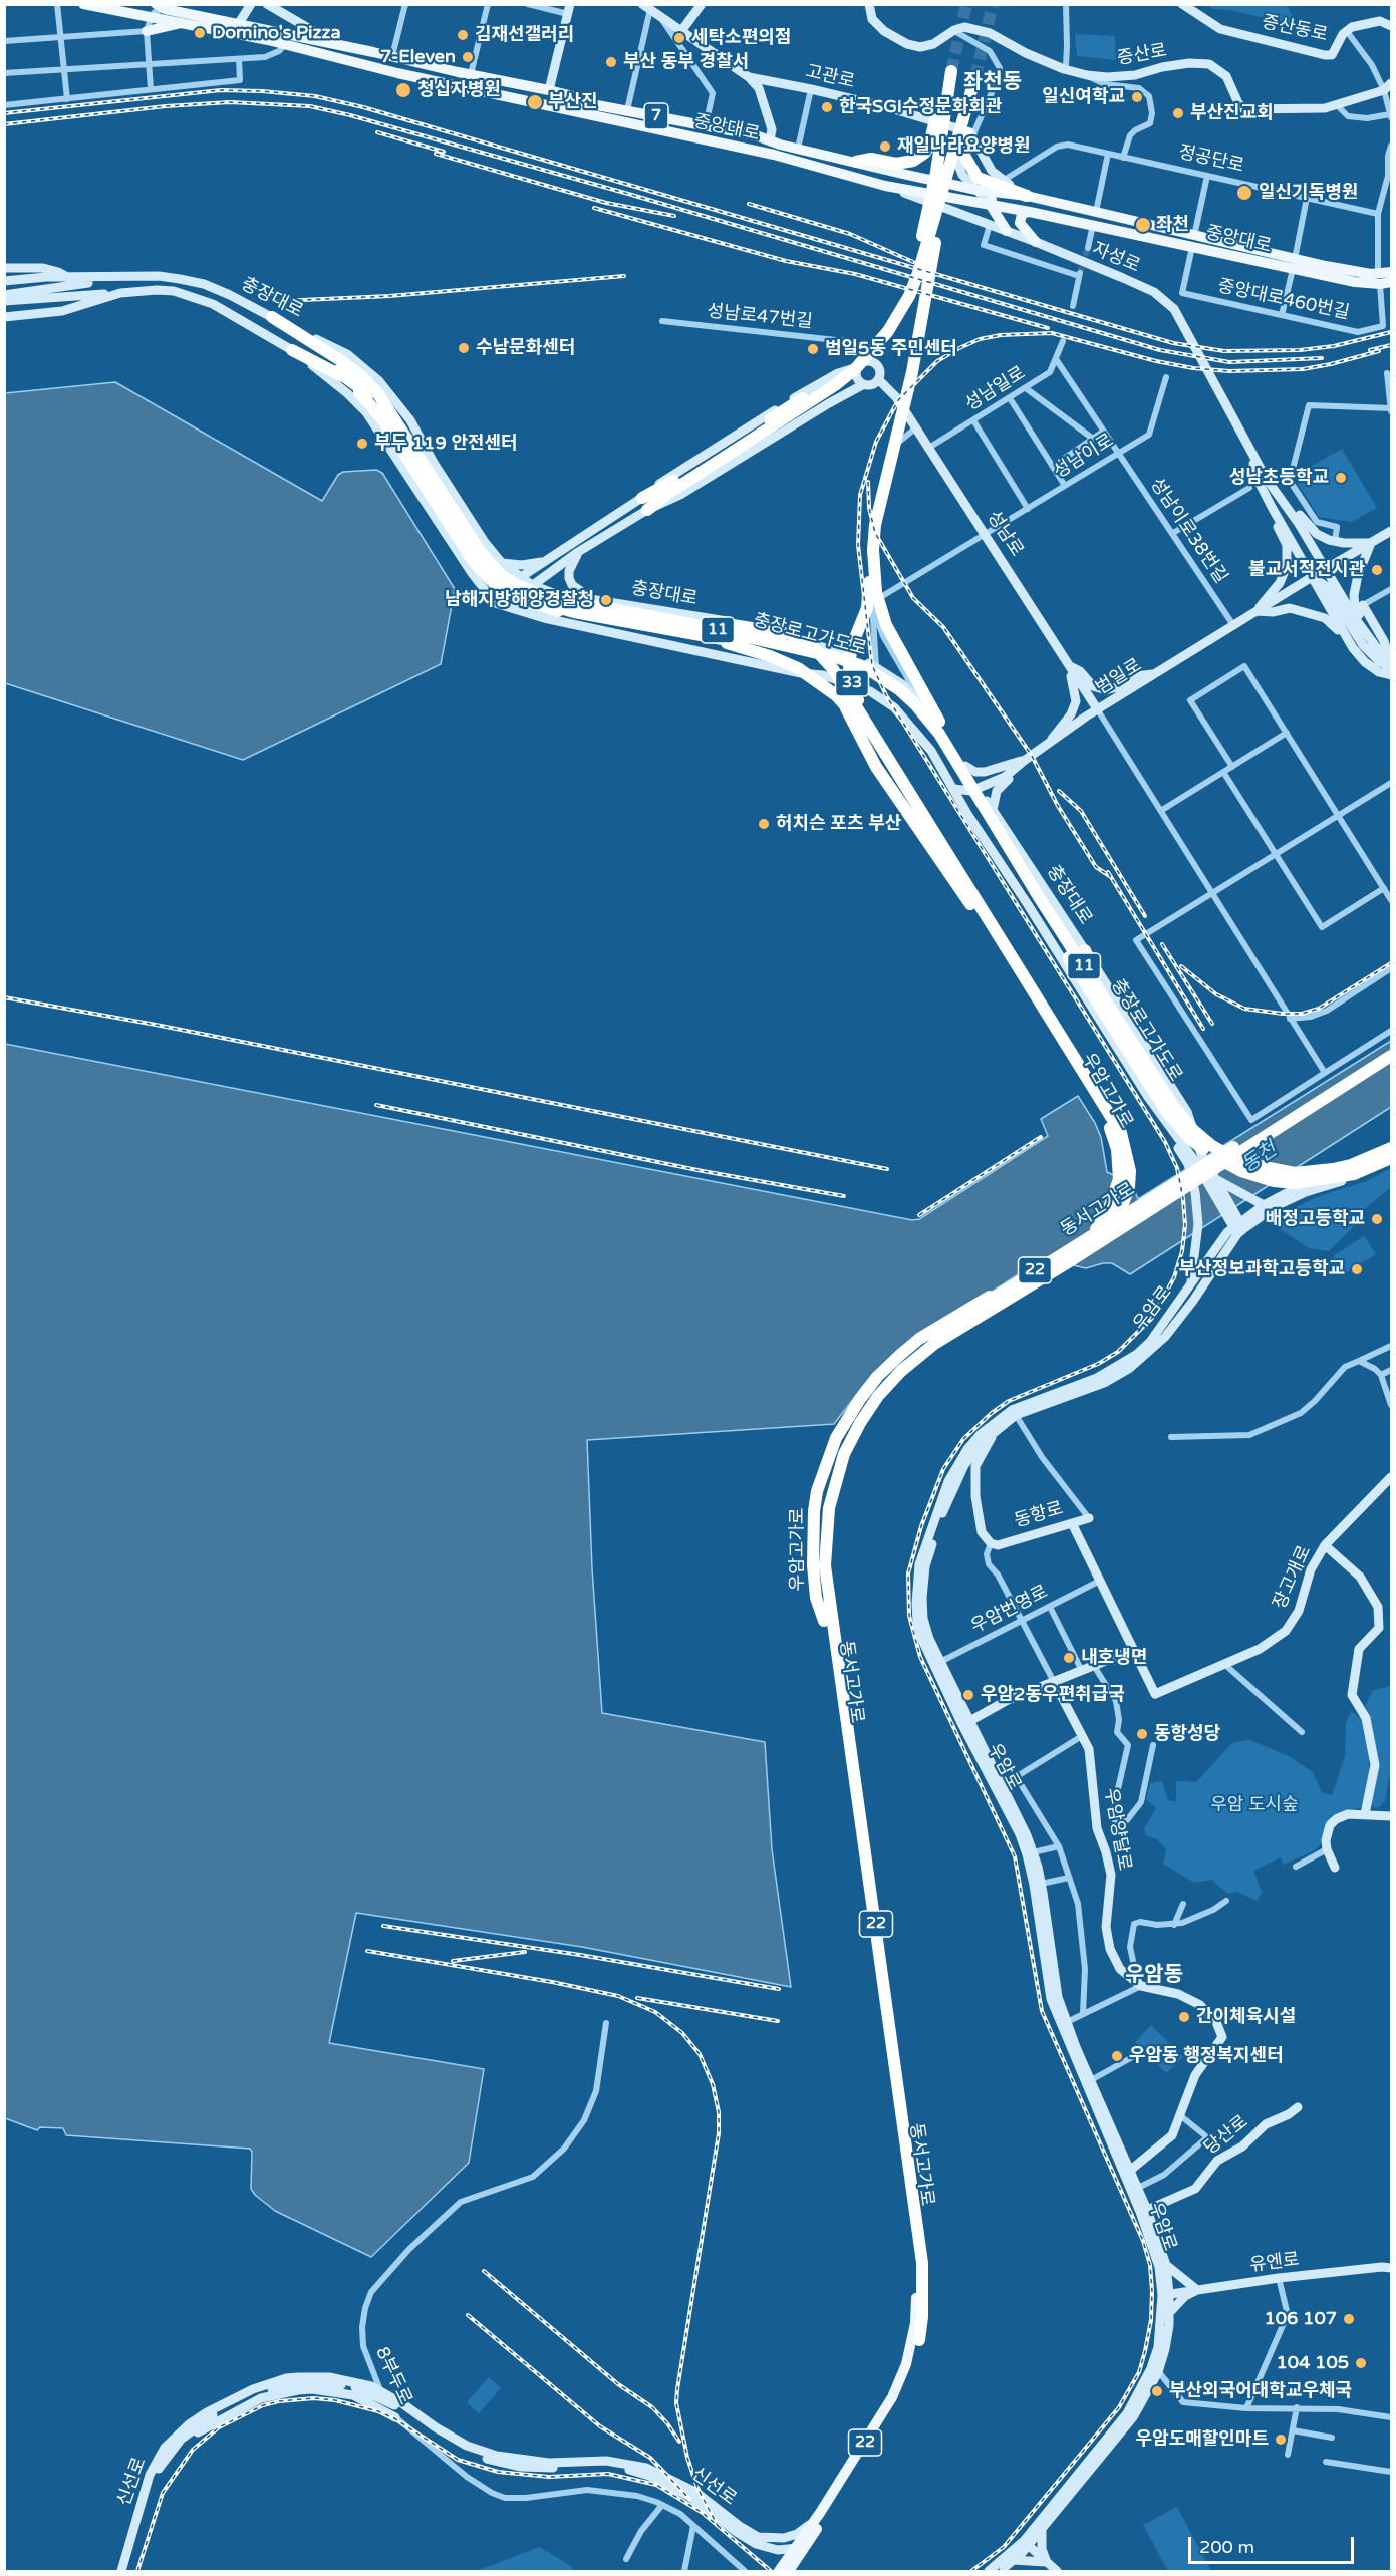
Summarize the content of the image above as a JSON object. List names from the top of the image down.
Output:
{
  "streets": {
    "highway": [
      "11",
      "충장로고가도로",
      "33",
      "우암고가로",
      "동서고가로",
      "22"
    ],
    "main road": [
      "증산동로",
      "증산로",
      "고관로",
      "7",
      "중앙대로",
      "자성로",
      "충장대로",
      "성남로",
      "범일로",
      "우암로",
      "동항로",
      "장고개로",
      "우암양달로",
      "당산로",
      "유엔로",
      "신선로"
    ],
    "street": [
      "정공단로",
      "중앙대로460번길",
      "성남로47번길",
      "성남일로",
      "성남이로",
      "성남이로38번길",
      "우암번영로",
      "8부두로"
    ]
  },
  "crossings": [
    ["고관로", "중앙대로"],
    ["고관로", "정공단로"],
    ["중앙대로", "정공단로"],
    ["중앙대로", "자성로"],
    ["중앙대로", "중앙대로460번길"],
    ["자성로", "범일로"],
    ["충장대로", "충장로고가도로"],
    ["충장대로", "우암로"],
    ["성남로47번길", "성남로"],
    ["성남일로", "성남이로38번길"],
    ["성남일로", "성남로"],
    ["성남이로", "성남이로38번길"],
    ["성남이로", "성남로"],
    ["성남이로38번길", "범일로"],
    ["성남로", "범일로"],
    ["충장로고가도로", "우암고가로"],
    ["충장로고가도로", "우암로"],
    ["33", "우암고가로"],
    ["우암고가로", "동서고가로"],
    ["동서고가로", "신선로"],
    ["우암로", "동항로"],
    ["우암로", "우암번영로"],
    ["우암로", "당산로"],
    ["우암로", "유엔로"],
    ["동항로", "장고개로"],
    ["장고개로", "우암번영로"]
  ],
  "districts": ["좌천동", "우암동"],
  "water": ["동천"],
  "parks": ["우암 도시숲"],
  "places": [
    "Domino's Pizza",
    "김재선갤러리",
    "세탁소편의점",
    "7-Eleven",
    "부산 동부 경찰서",
    "청십자병원",
    "일신여학교",
    "부산진",
    "한국SGI수정문화회관",
    "부산진교회",
    "재일나라요양병원",
    "일신기독병원",
    "좌천",
    "수남문화센터",
    "범일5동 주민센터",
    "부두 119 안전센터",
    "성남초등학교",
    "불교서적전시관",
    "남해지방해양경찰청",
    "허치슨 포츠 부산",
    "배정고등학교",
    "부산정보과학고등학교",
    "내호냉면",
    "우암2동우편취급국",
    "동항성당",
    "간이체육시설",
    "우암동 행정복지센터",
    "106 107",
    "104 105",
    "부산외국어대학교우체국",
    "우암도매할인마트"
  ],
  "scale_bar": "200 m"
}
